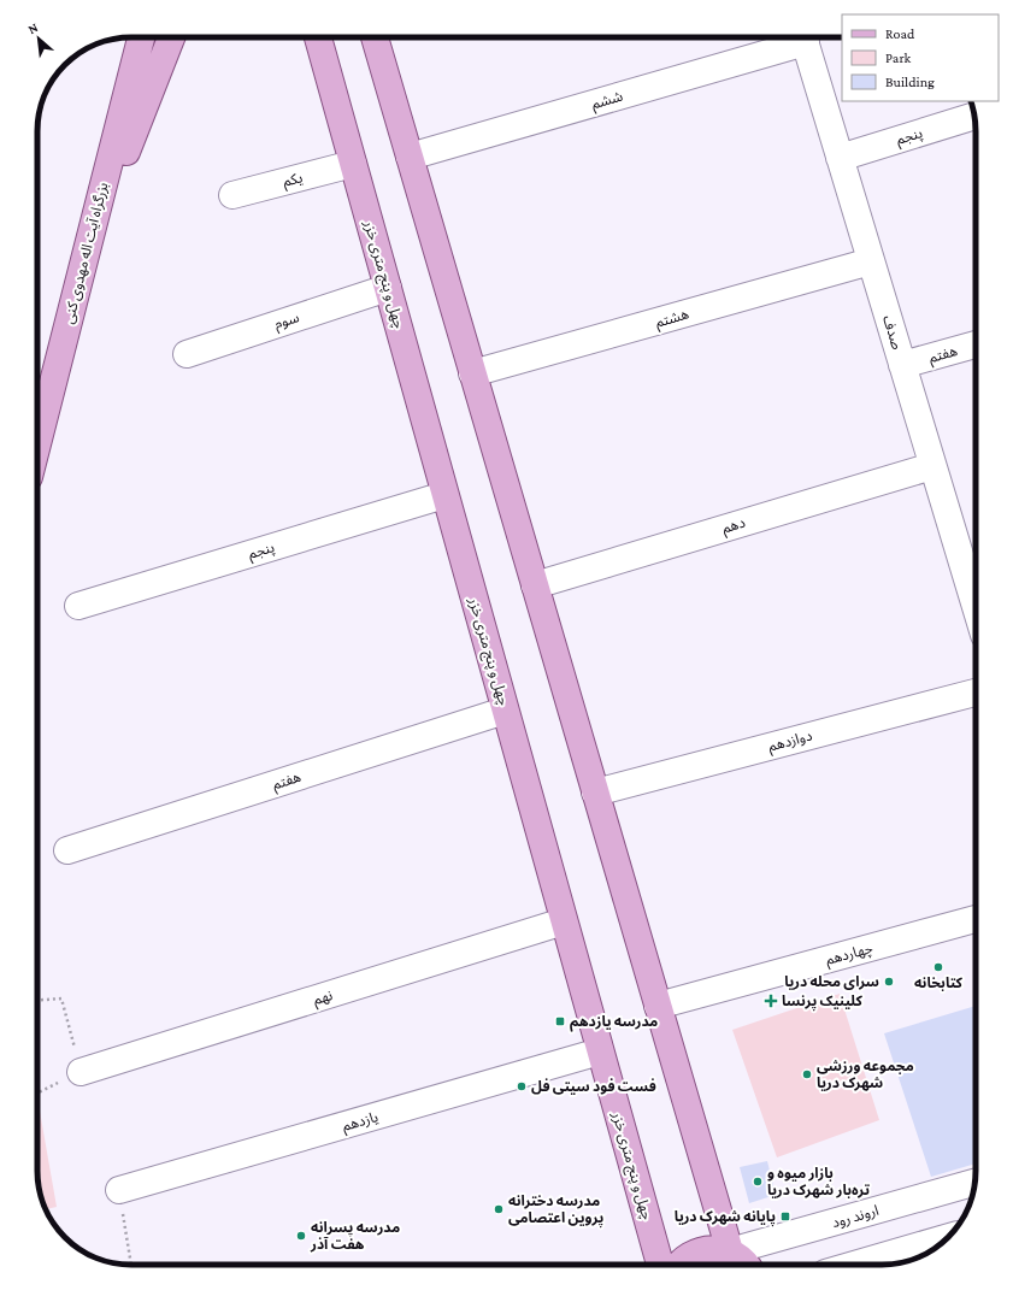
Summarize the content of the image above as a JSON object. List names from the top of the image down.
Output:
{
  "streets": {
    "main road": ["بزرگراه آیت اله مهدوی کنی", "چهل و پنج متری خزر"],
    "street": [
      "ششم",
      "پنجم",
      "یکم",
      "هشتم",
      "سوم",
      "صدف",
      "هفتم",
      "دهم",
      "دوازدهم",
      "چهاردهم",
      "نهم",
      "یازدهم",
      "اروند رود"
    ]
  },
  "crossings": [
    ["پنجم", "چهل و پنج متری خزر"],
    ["پنجم", "صدف"],
    ["یکم", "چهل و پنج متری خزر"],
    ["چهل و پنج متری خزر", "سوم"],
    ["چهل و پنج متری خزر", "هفتم"],
    ["چهل و پنج متری خزر", "نهم"],
    ["چهل و پنج متری خزر", "یازدهم"],
    ["هشتم", "صدف"],
    ["صدف", "هفتم"],
    ["صدف", "دهم"]
  ],
  "places": {
    "other": [
      "کتابخانه",
      "سرای محله دریا",
      "مجموعه ورزشی شهرک دریا",
      "فست فود سیتی فل",
      "بازار میوه و تره‌بار شهرک دریا",
      "مدرسه دخترانه پروین اعتصامی",
      "مدرسه پسرانه هفت آذر"
    ],
    "health": ["کلینیک پرنسا"],
    "transit": ["مدرسه یازدهم", "پایانه شهرک دریا"]
  },
  "legend": ["Road", "Park", "Building"],
  "north": "top left"
}
